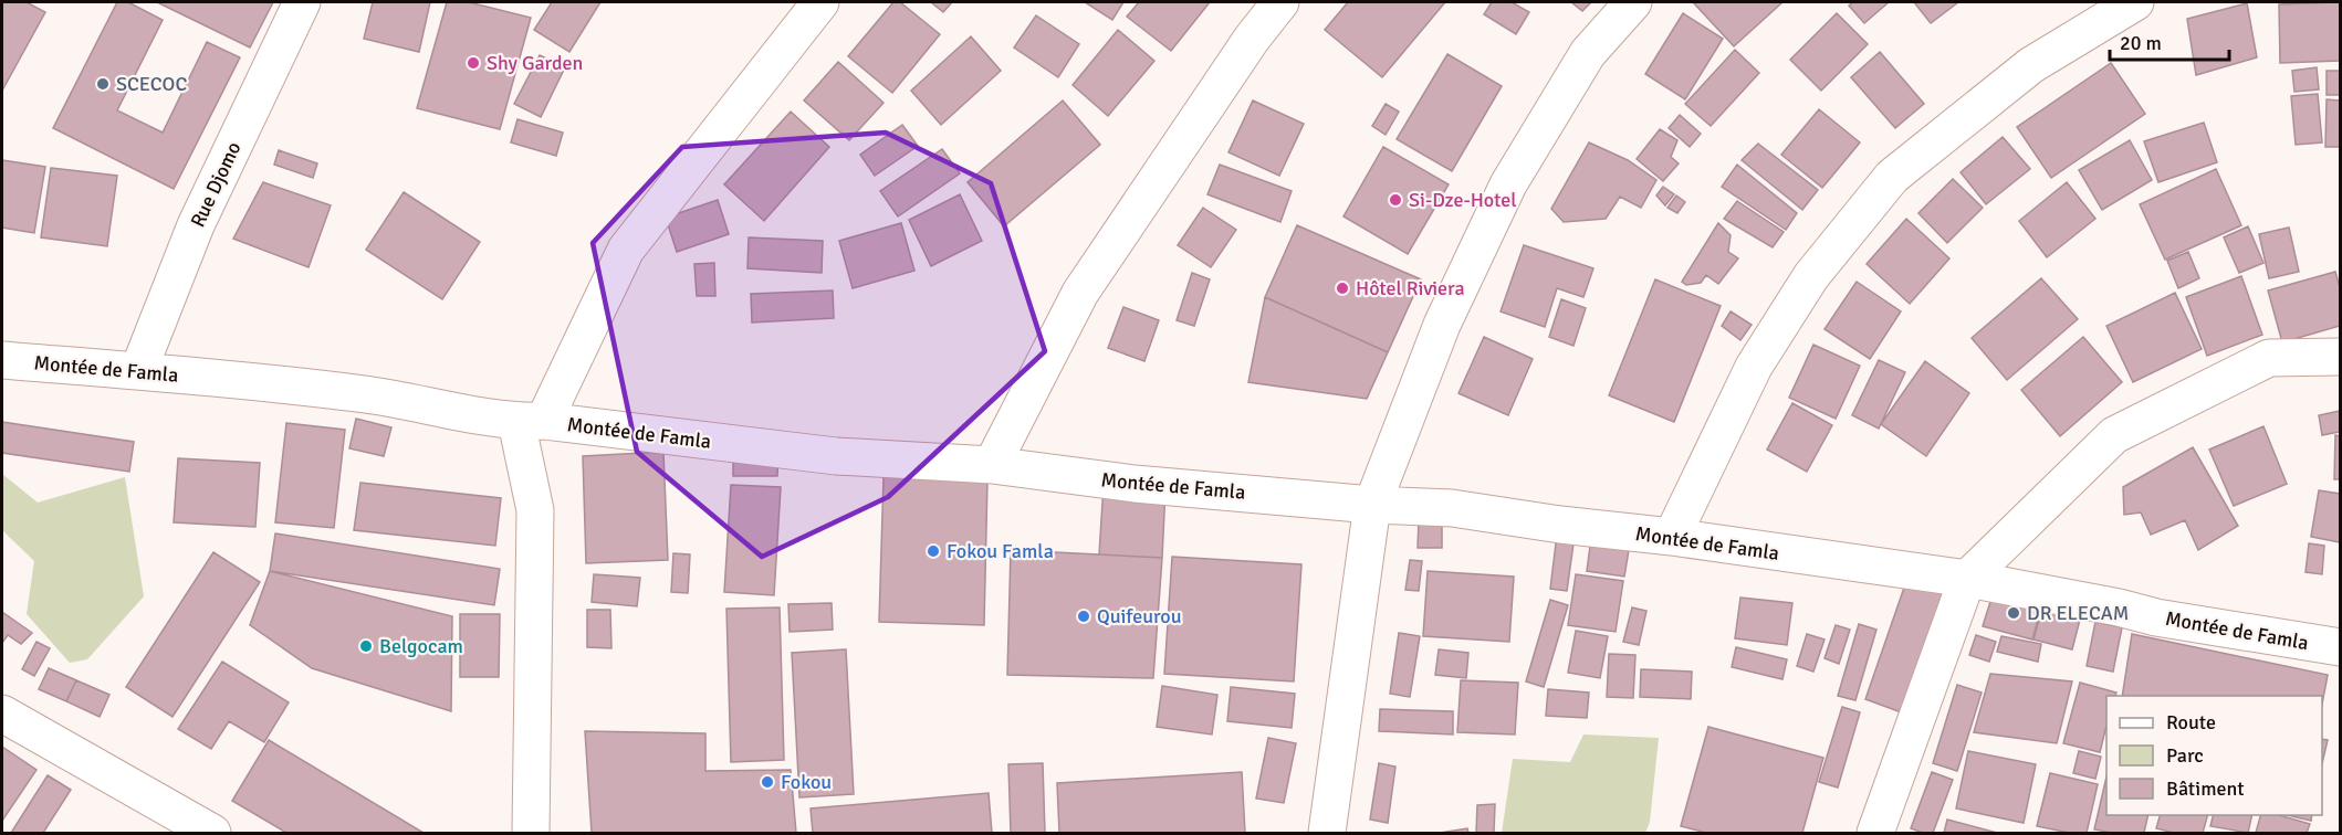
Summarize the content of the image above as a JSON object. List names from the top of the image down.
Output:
{
  "streets": {
    "street": ["Rue Djomo", "Montée de Famla"]
  },
  "crossings": [
    ["Rue Djomo", "Montée de Famla"]
  ],
  "places": [
    "Shy Garden",
    "SCECOC",
    "Si-Dze-Hotel",
    "Hôtel Riviera",
    "Fokou Famla",
    "DR ELECAM",
    "Quifeurou",
    "Belgocam",
    "Fokou"
  ],
  "legend": ["Route", "Parc", "Bâtiment"],
  "scale_bar": "20 m"
}
